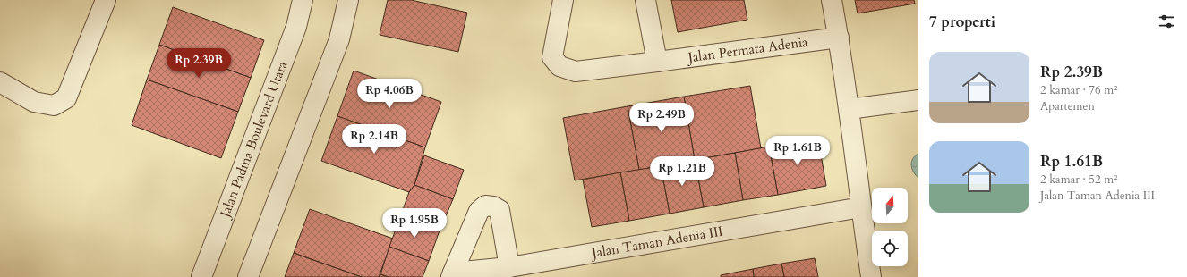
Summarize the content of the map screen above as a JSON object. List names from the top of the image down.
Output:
{
  "streets": {
    "street": ["Jalan Permata Adenia", "Jalan Padma Boulevard Utara", "Jalan Taman Adenia III"]
  },
  "north": "top",
  "page": {
    "heading": "7 properti",
    "list": [
      {
        "name": "Rp 2.39B",
        "note": "2 kamar · 76 m² · Apartemen"
      },
      {
        "name": "Rp 1.61B",
        "note": "2 kamar · 52 m² · Jalan Taman Adenia III"
      }
    ],
    "price": [
      "Rp 2.39B",
      "Rp 4.06B",
      "Rp 2.49B",
      "Rp 2.14B",
      "Rp 1.61B",
      "Rp 1.21B",
      "Rp 1.95B"
    ]
  }
}
